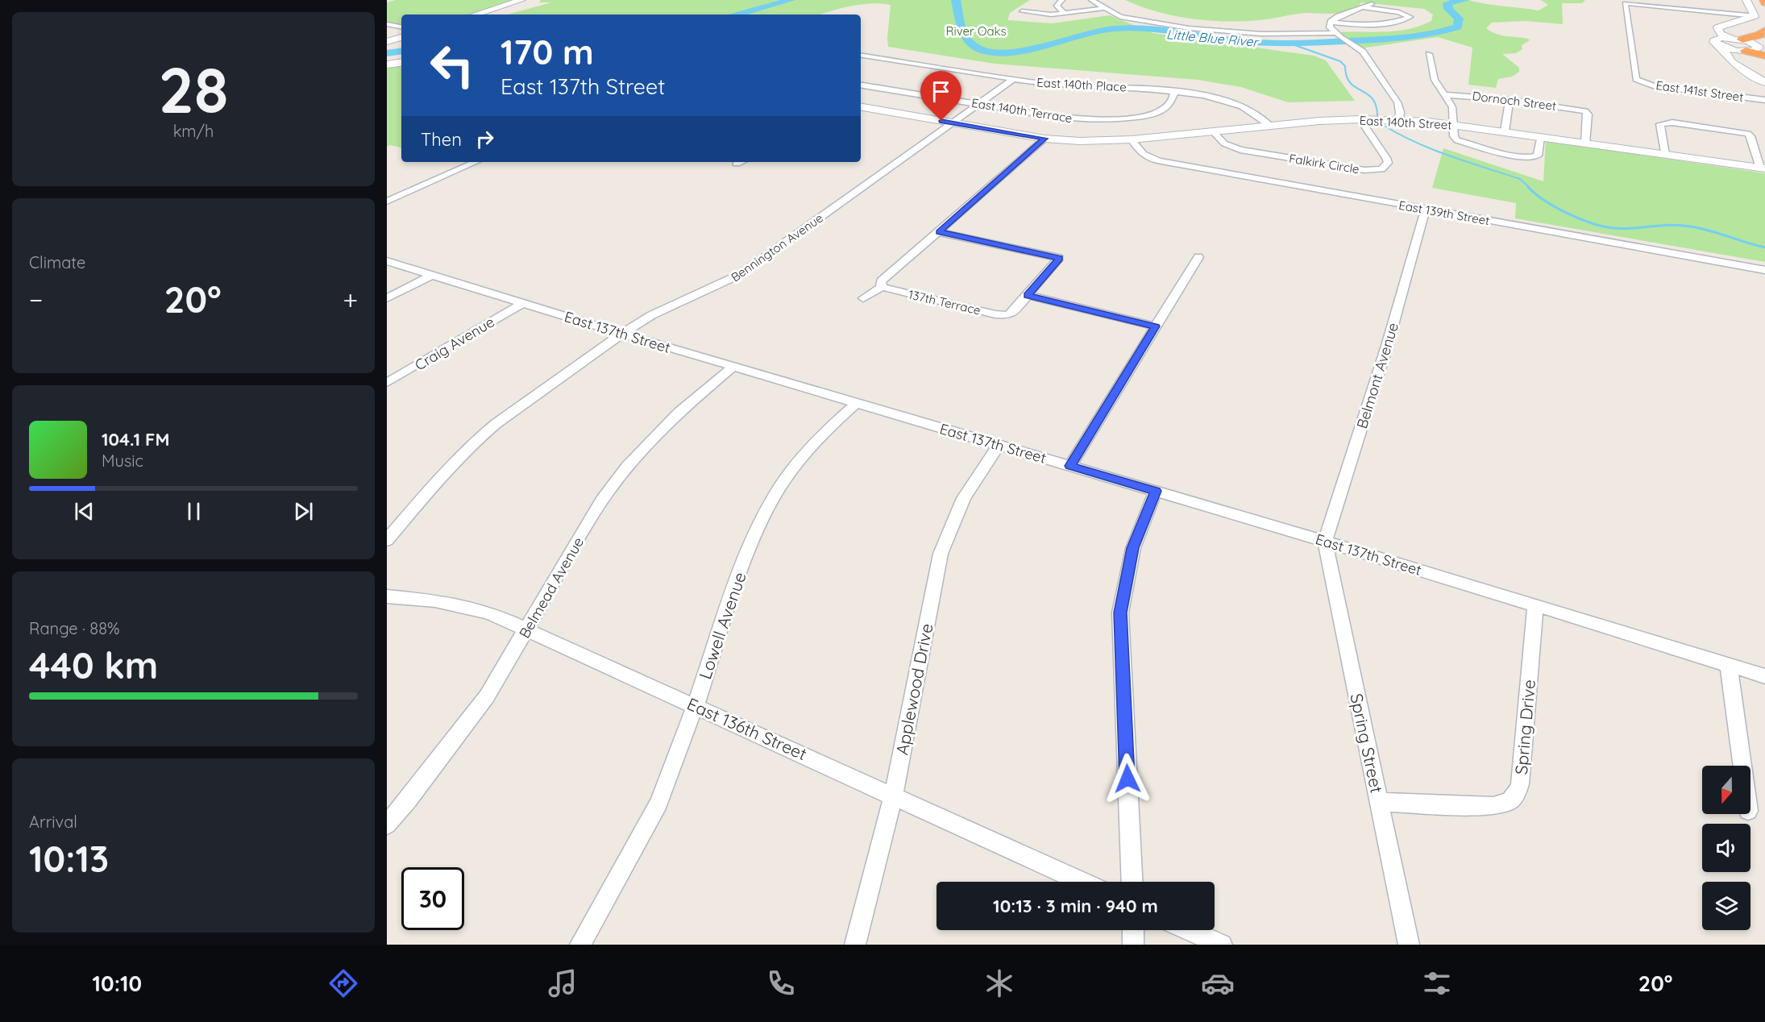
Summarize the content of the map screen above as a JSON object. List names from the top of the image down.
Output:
{
  "streets": {
    "street": [
      "East 140th Place",
      "East 141st Street",
      "Dornoch Street",
      "East 140th Terrace",
      "East 140th Street",
      "Falkirk Circle",
      "East 139th Street",
      "Bennington Avenue",
      "137th Terrace",
      "East 137th Street",
      "Craig Avenue",
      "Belmont Avenue",
      "Belmead Avenue",
      "Lowell Avenue",
      "Applewood Drive",
      "Spring Drive",
      "East 136th Street",
      "Spring Street"
    ]
  },
  "crossings": [
    ["East 140th Place", "East 140th Terrace"],
    ["East 140th Place", "East 140th Street"],
    ["East 140th Place", "Bennington Avenue"],
    ["Dornoch Street", "East 140th Street"],
    ["East 140th Terrace", "Bennington Avenue"],
    ["East 140th Street", "Falkirk Circle"],
    ["East 140th Street", "East 139th Street"],
    ["East 139th Street", "Belmont Avenue"],
    ["Bennington Avenue", "East 137th Street"],
    ["East 137th Street", "Craig Avenue"],
    ["East 137th Street", "Belmont Avenue"],
    ["East 137th Street", "Belmead Avenue"],
    ["East 137th Street", "Lowell Avenue"],
    ["East 137th Street", "Applewood Drive"],
    ["East 137th Street", "Spring Drive"],
    ["East 137th Street", "Spring Street"],
    ["Belmont Avenue", "Spring Street"],
    ["Belmead Avenue", "East 136th Street"],
    ["Lowell Avenue", "East 136th Street"],
    ["Applewood Drive", "East 136th Street"],
    ["Spring Drive", "Spring Street"]
  ],
  "water": ["Little Blue River"],
  "parks": ["River Oaks"],
  "north": "bottom",
  "page": {
    "tile": [
      ["28", "km/h"],
      "Climate",
      ["Range · 88%", "440 km"],
      ["Arrival", "10:13"]
    ],
    "turn": ["170 m", "East 137th Street"],
    "then": "Then",
    "heat": ["−", "20°", "+"],
    "song": ["104.1 FM", "Music"],
    "limit": "30",
    "trip": "10:13 · 3 min · 940 m",
    "tabs": ["10:10", "20°"]
  }
}
